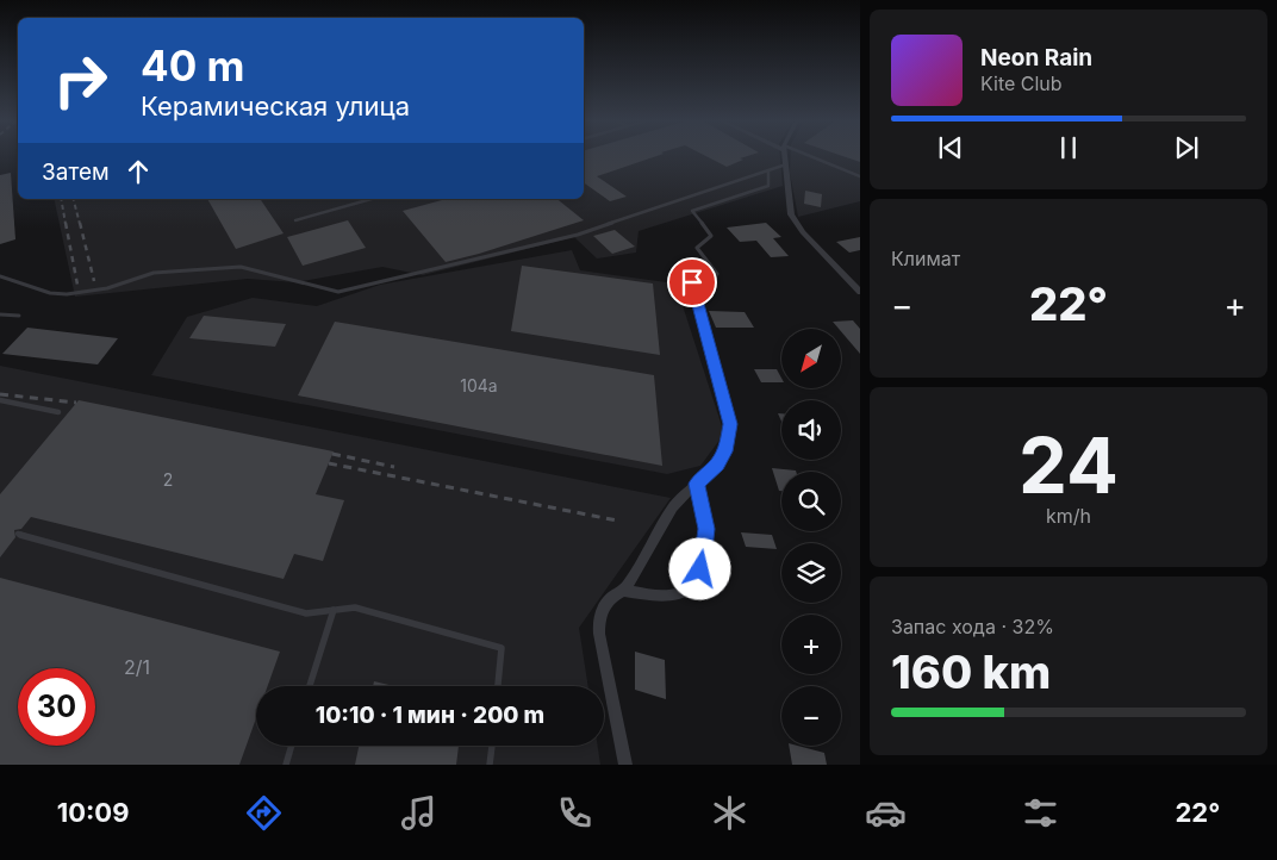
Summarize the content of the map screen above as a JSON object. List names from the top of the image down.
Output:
{
  "house_numbers": ["104а", "2", "2/1"],
  "north": "bottom left",
  "page": {
    "turn": ["40 m", "Керамическая улица"],
    "song": ["Neon Rain", "Kite Club"],
    "then": "Затем",
    "tile": [
      "Климат",
      ["24", "km/h"],
      ["Запас хода · 32%", "160 km"]
    ],
    "heat": ["−", "22°", "+"],
    "map_buttons": ["+", "−"],
    "limit": "30",
    "trip": "10:10 · 1 мин · 200 m",
    "tabs": ["10:09", "22°"]
  }
}
